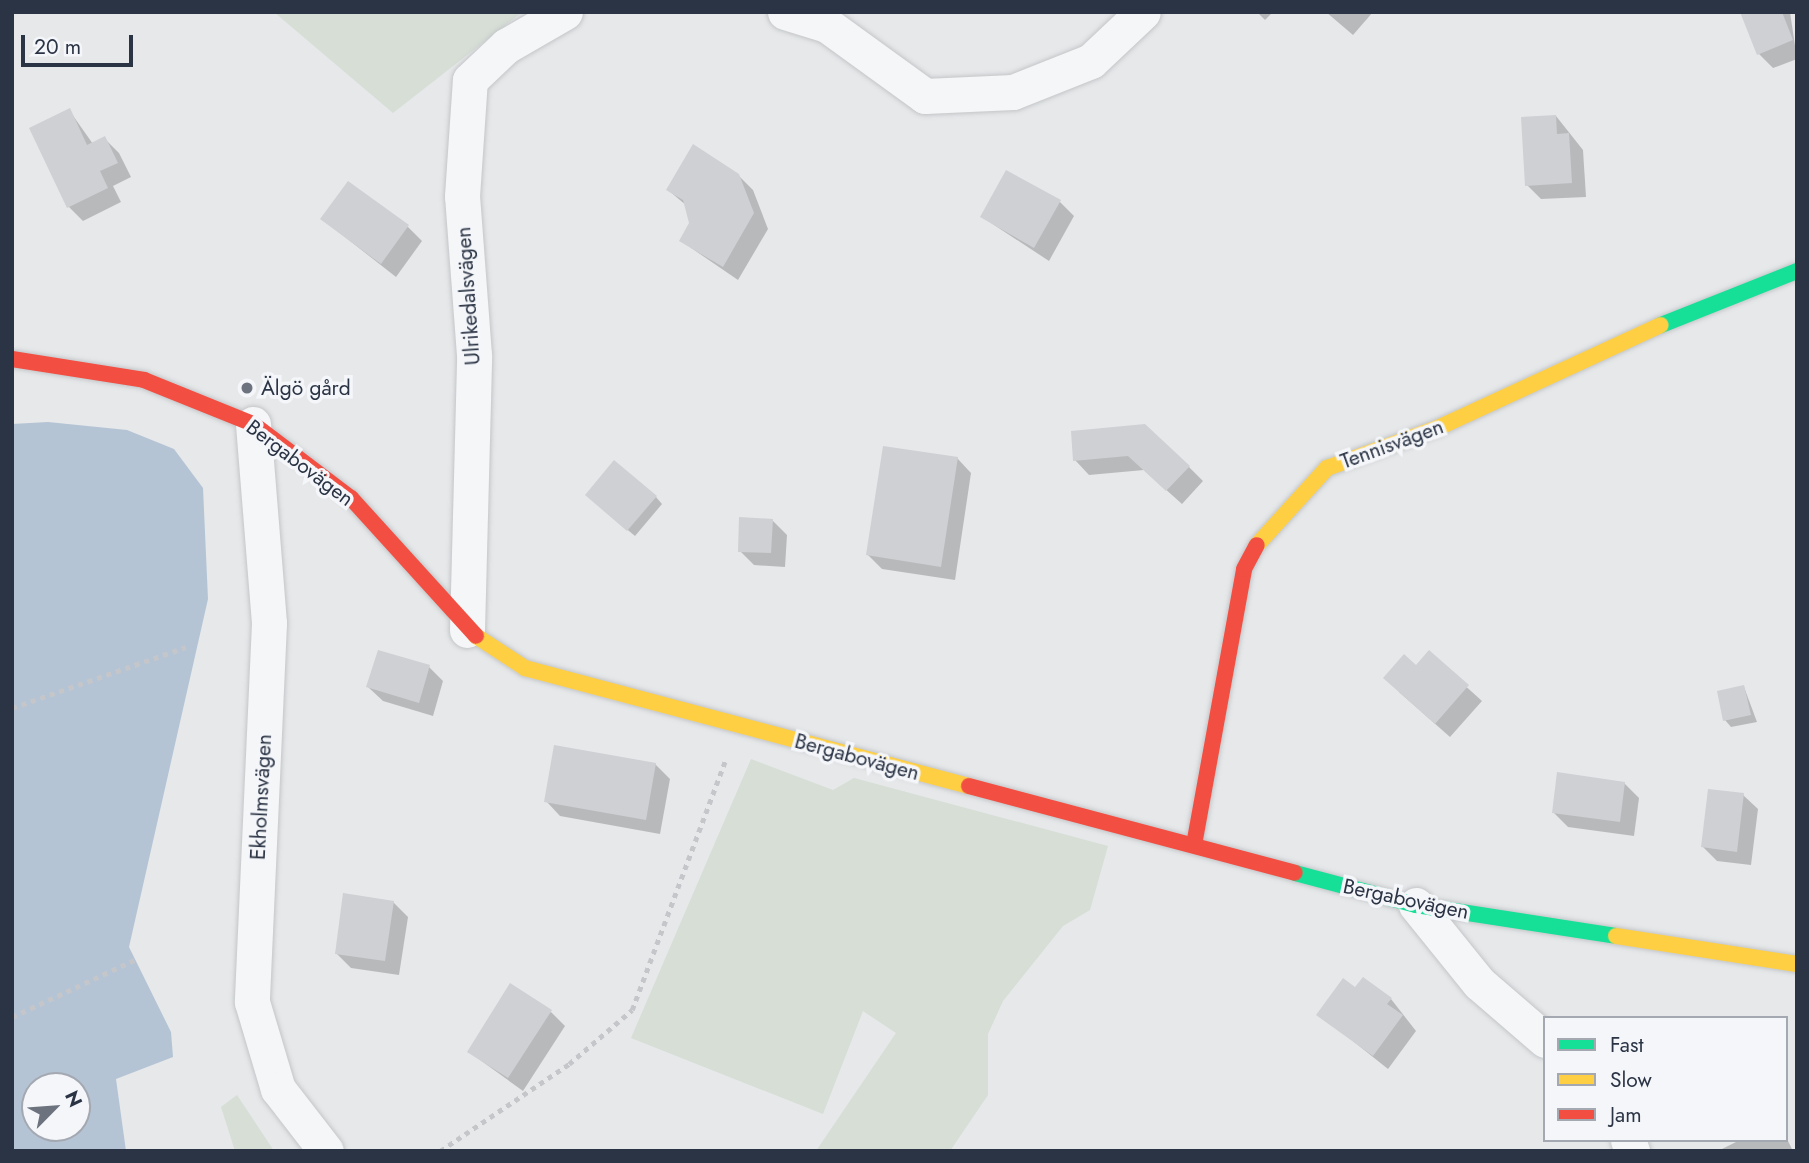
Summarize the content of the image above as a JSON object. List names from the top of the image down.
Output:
{
  "streets": {
    "street": [
      "Ulrikedalsvägen",
      "Tennisvägen",
      "Bergabovägen",
      "Ekholmsvägen"
    ]
  },
  "crossings": [
    ["Ulrikedalsvägen", "Bergabovägen"],
    ["Tennisvägen", "Bergabovägen"],
    ["Bergabovägen", "Ekholmsvägen"]
  ],
  "places": ["Älgö gård"],
  "legend": ["Fast", "Slow", "Jam"],
  "scale_bar": "20 m",
  "north": "top right"
}
